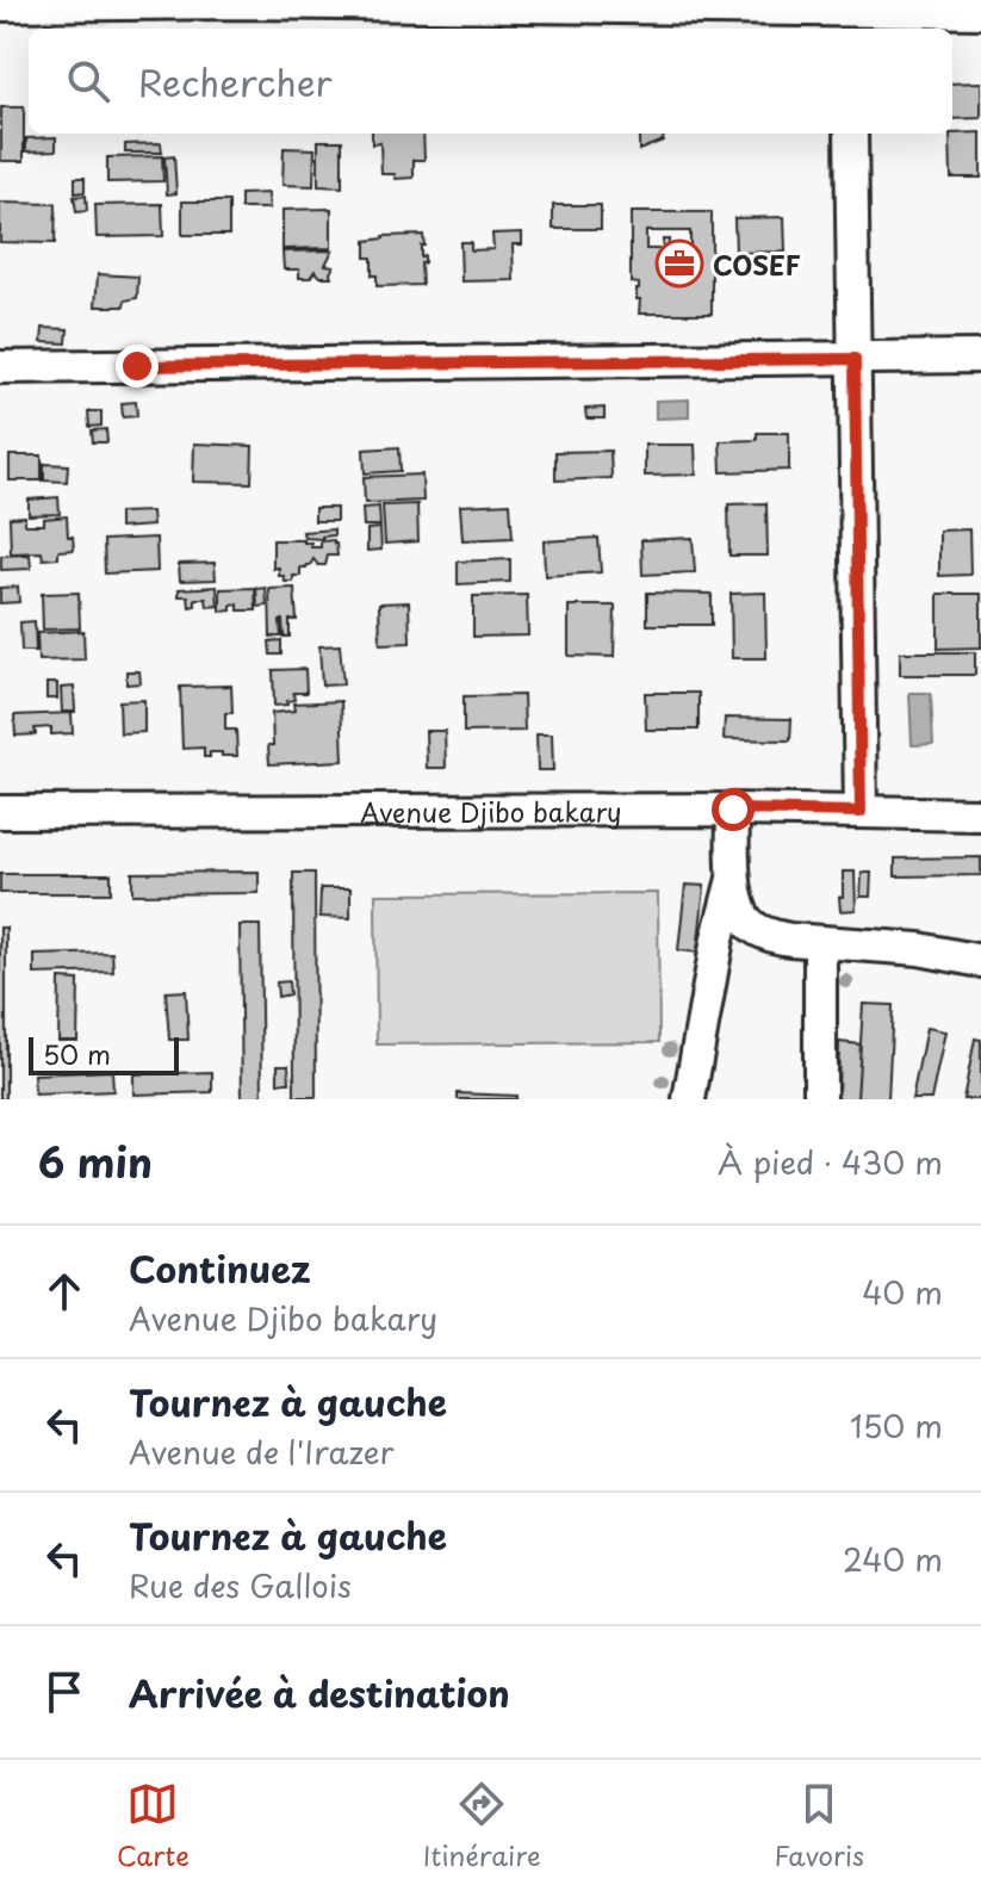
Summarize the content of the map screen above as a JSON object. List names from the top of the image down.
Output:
{
  "streets": {
    "street": ["Avenue Djibo bakary"]
  },
  "places": {
    "office": ["COSEF"]
  },
  "scale_bar": "50 m",
  "page": {
    "search": "Rechercher",
    "scale": "50 m",
    "heading": ["6 min", "À pied · 430 m"],
    "list": [
      ["Continuez", "Avenue Djibo bakary", "40 m"],
      ["Tournez à gauche", "Avenue de l'Irazer", "150 m"],
      ["Tournez à gauche", "Rue des Gallois", "240 m"],
      "Arrivée à destination"
    ],
    "nav": ["Carte", "Itinéraire", "Favoris"]
  }
}
